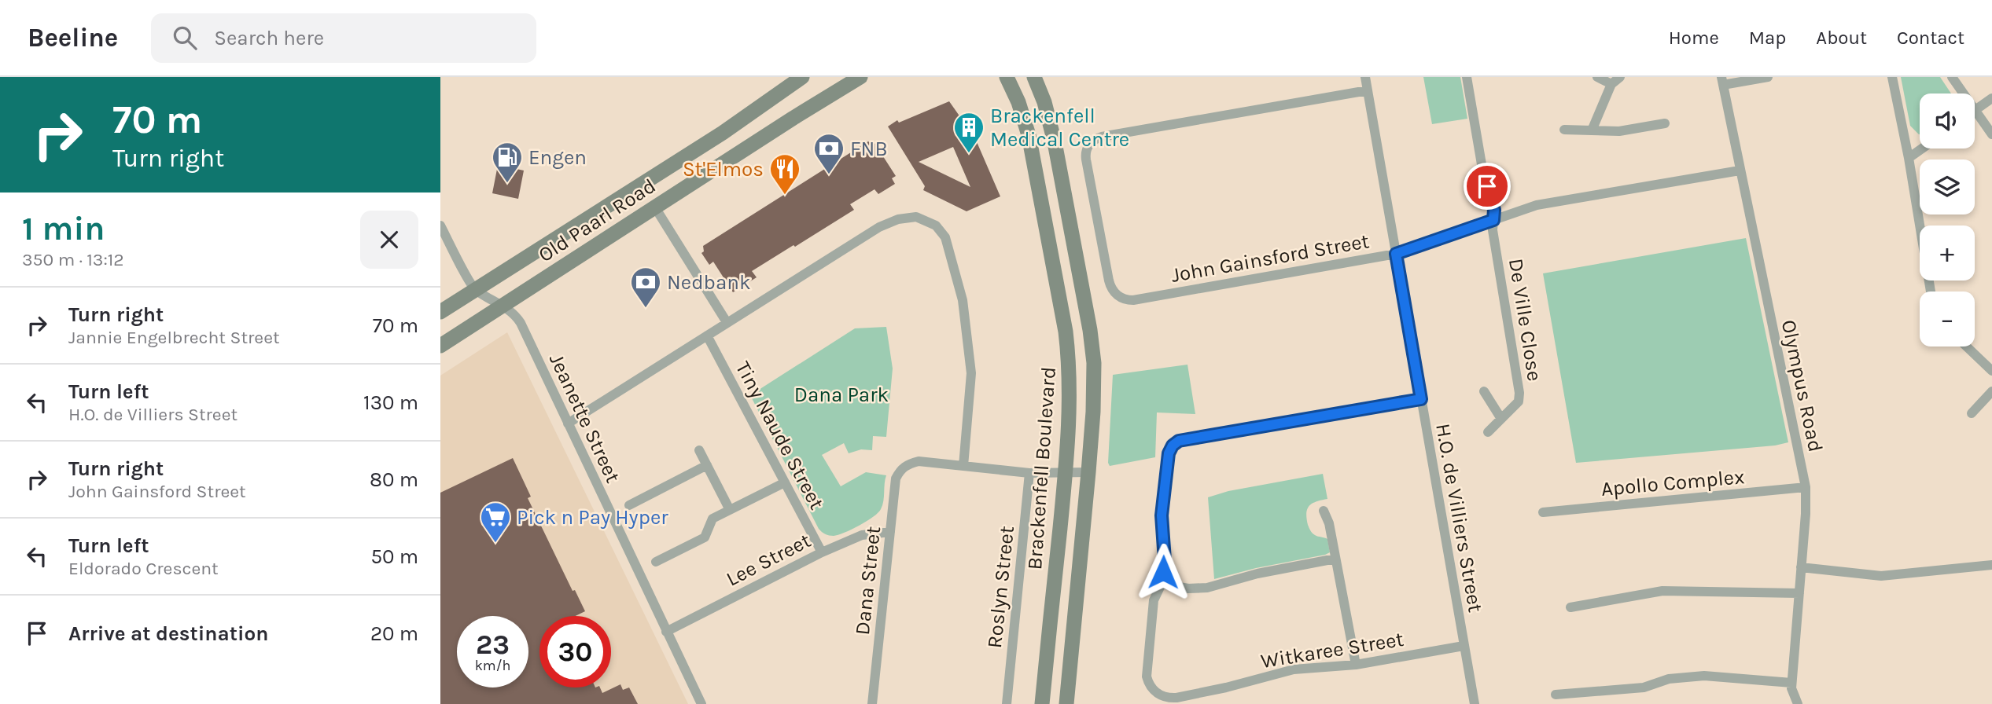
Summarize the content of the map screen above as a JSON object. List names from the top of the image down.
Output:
{
  "streets": {
    "street": [
      "Old Paarl Road",
      "John Gainsford Street",
      "De Ville Close",
      "Olympus Road",
      "Jeanette Street",
      "Tiny Naude Street",
      "Brackenfell Boulevard",
      "Apollo Complex",
      "H.O. de Villiers Street",
      "Lee Street",
      "Dana Street",
      "Roslyn Street",
      "Witkaree Street"
    ]
  },
  "crossings": [
    ["Old Paarl Road", "Jeanette Street"],
    ["John Gainsford Street", "De Ville Close"],
    ["John Gainsford Street", "Olympus Road"],
    ["John Gainsford Street", "H.O. de Villiers Street"],
    ["Olympus Road", "Apollo Complex"],
    ["Jeanette Street", "Lee Street"],
    ["Tiny Naude Street", "Lee Street"],
    ["H.O. de Villiers Street", "Witkaree Street"],
    ["Lee Street", "Dana Street"]
  ],
  "parks": ["Dana Park"],
  "places": {
    "building": ["Brackenfell Medical Centre"],
    "bank": ["FNB", "Nedbank"],
    "fuel station": ["Engen"],
    "restaurant": ["St'Elmos"],
    "supermarket": ["Pick n Pay Hyper"]
  },
  "page": {
    "header": "Beeline",
    "search": "Search here",
    "nav": [
      "Home",
      "Map",
      "About",
      "Contact"
    ],
    "turn": ["70 m", "Turn right"],
    "map_buttons": ["+", "−"],
    "heading": ["1 min", "350 m · 13:12"],
    "list": [
      {
        "name": "Turn right",
        "note": "Jannie Engelbrecht Street",
        "value": "70 m"
      },
      {
        "name": "Turn left",
        "note": "H.O. de Villiers Street",
        "value": "130 m"
      },
      {
        "name": "Turn right",
        "note": "John Gainsford Street",
        "value": "80 m"
      },
      {
        "name": "Turn left",
        "note": "Eldorado Crescent",
        "value": "50 m"
      },
      {
        "name": "Arrive at destination",
        "value": "20 m"
      }
    ],
    "speed": "23 km/h",
    "limit": "30"
  }
}
